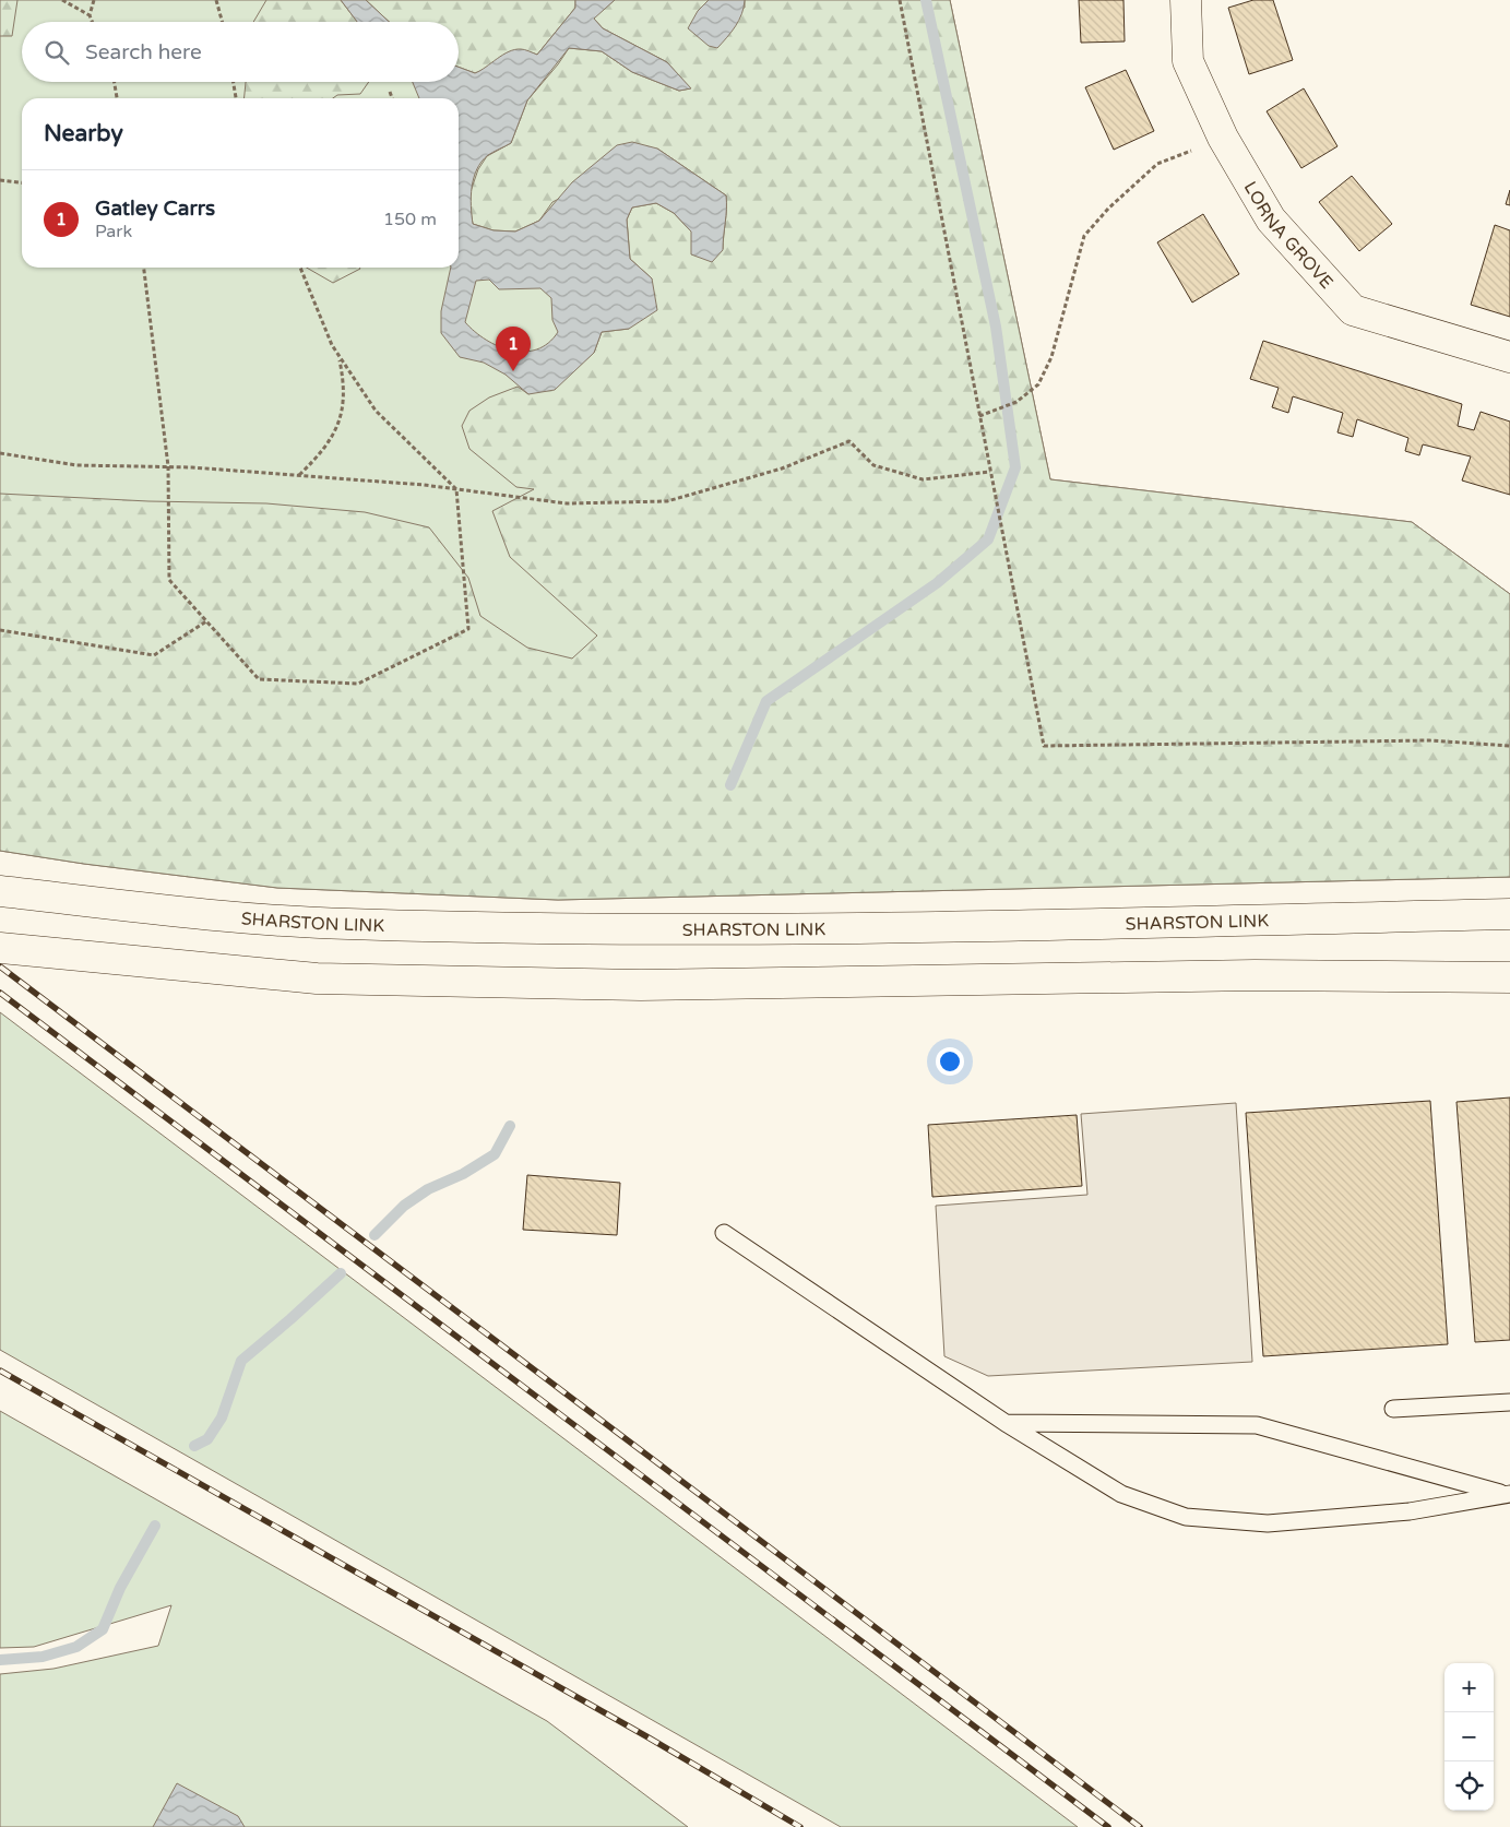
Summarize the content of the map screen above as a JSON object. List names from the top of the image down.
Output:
{
  "streets": {
    "main road": ["LORNA GROVE", "SHARSTON LINK"]
  },
  "page": {
    "search": "Search here",
    "heading": "Nearby",
    "list": [
      {
        "mark": "1",
        "name": "Gatley Carrs",
        "note": "Park",
        "value": "150 m"
      }
    ],
    "pins": "1",
    "map_buttons": ["+", "−"]
  }
}
